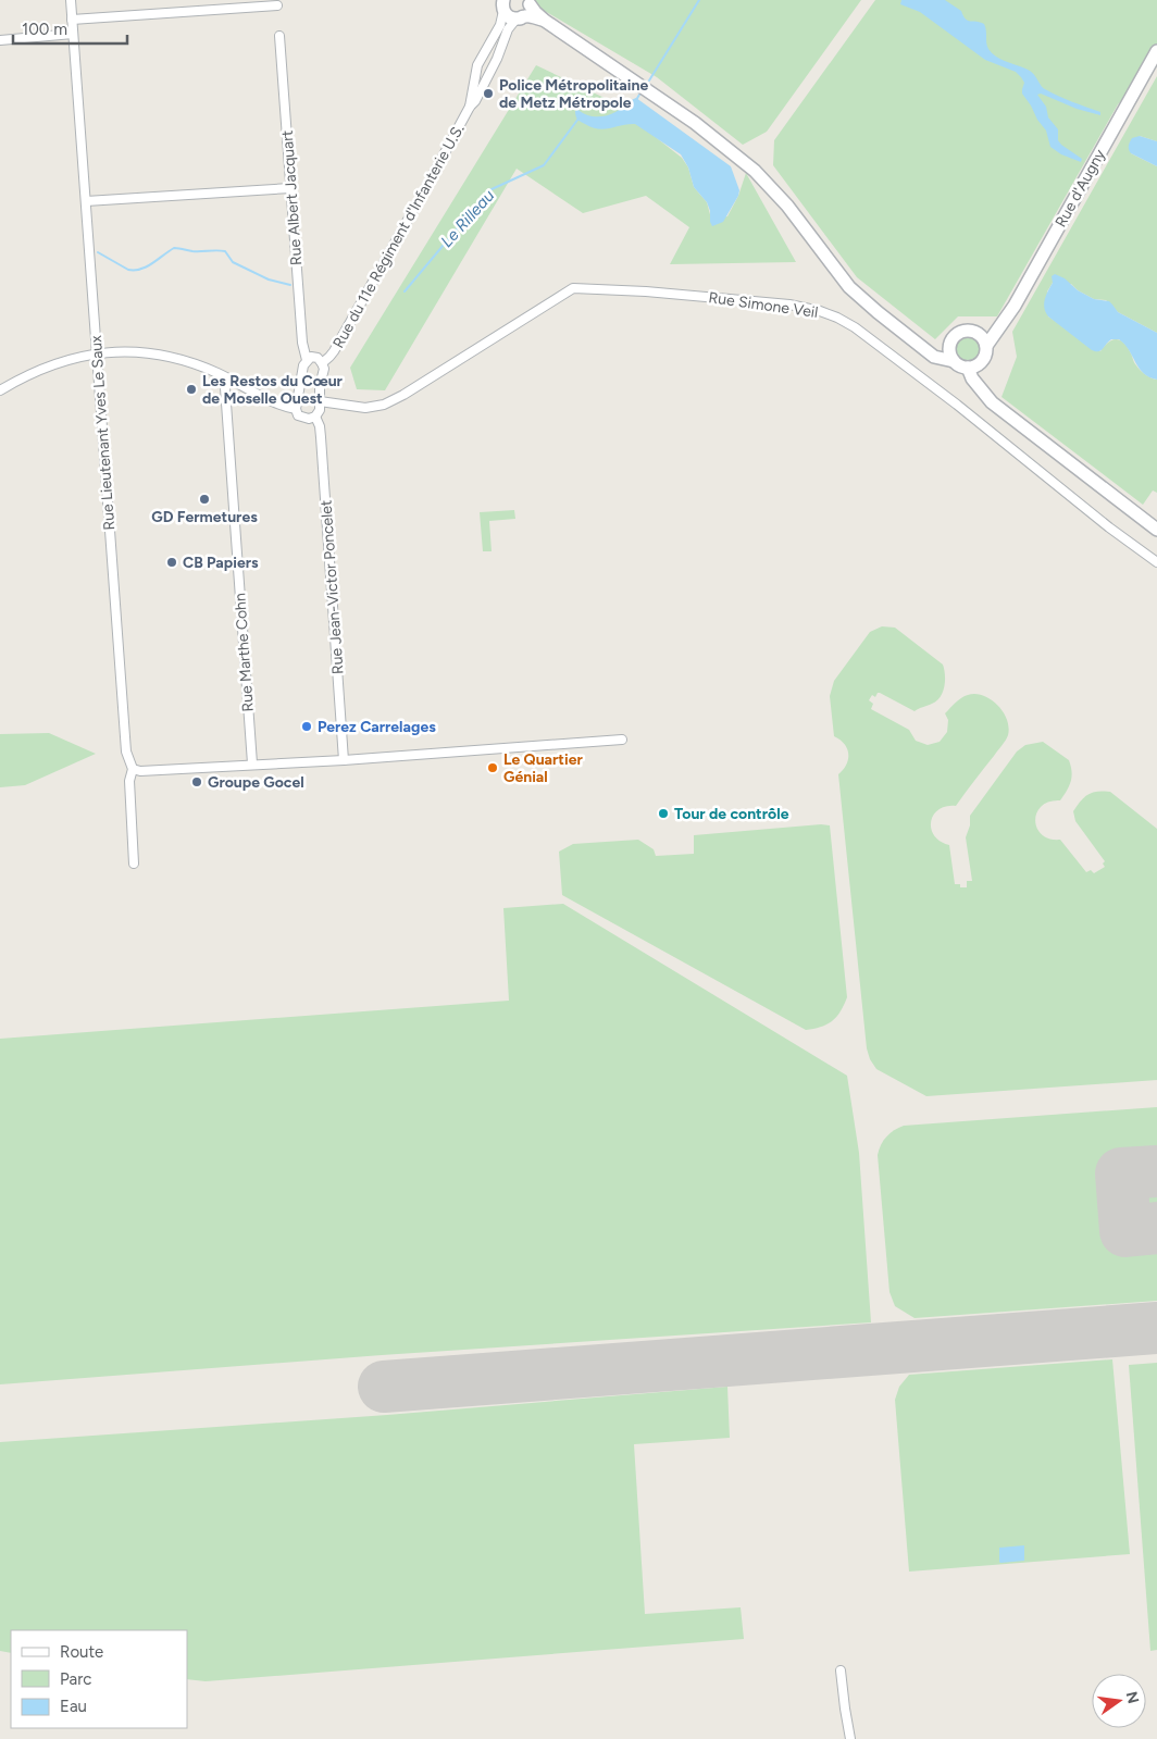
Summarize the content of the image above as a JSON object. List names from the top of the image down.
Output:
{
  "streets": {
    "main road": ["Rue d'Augny"],
    "street": [
      "Rue Albert Jacquart",
      "Rue du 11e Régiment d'Infanterie U.S.",
      "Rue Simone Veil",
      "Rue Lieutenant Yves Le Saux",
      "Rue Jean-Victor Poncelet",
      "Rue Marthe Cohn"
    ]
  },
  "water": ["Le Rilleau"],
  "places": [
    "Police Métropolitaine de Metz Métropole",
    "Les Restos du Cœur de Moselle Ouest",
    "GD Fermetures",
    "CB Papiers",
    "Perez Carrelages",
    "Le Quartier Génial",
    "Groupe Gocel",
    "Tour de contrôle"
  ],
  "legend": ["Route", "Parc", "Eau"],
  "scale_bar": "100 m",
  "north": "right"
}
